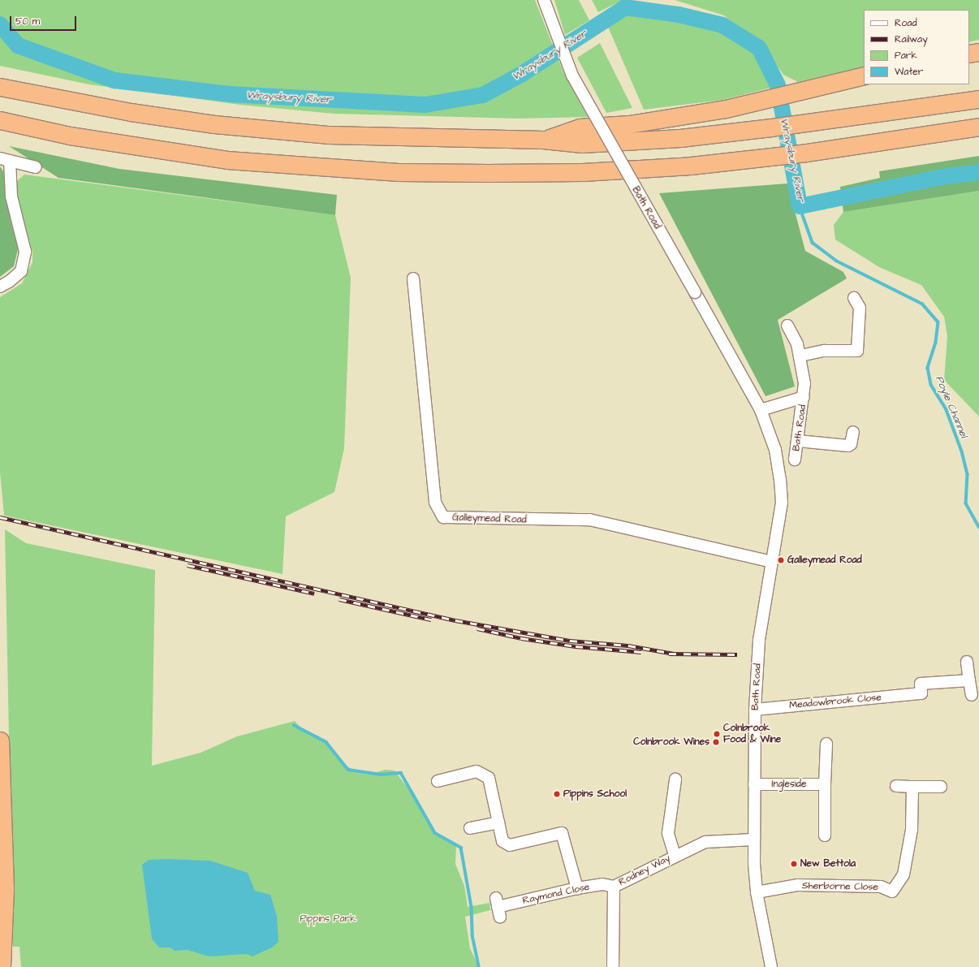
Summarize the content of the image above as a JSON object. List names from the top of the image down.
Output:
{
  "streets": {
    "street": [
      "Bath Road",
      "Galleymead Road",
      "Meadowbrook Close",
      "Ingleside",
      "Rodney Way",
      "Sherborne Close",
      "Raymond Close"
    ]
  },
  "crossings": [
    ["Bath Road", "Galleymead Road"],
    ["Bath Road", "Meadowbrook Close"],
    ["Bath Road", "Ingleside"],
    ["Bath Road", "Rodney Way"],
    ["Bath Road", "Sherborne Close"],
    ["Rodney Way", "Raymond Close"]
  ],
  "water": ["Wraysbury River", "Poyle Channel"],
  "parks": ["Pippins Park"],
  "places": [
    "Galleymead Road",
    "Colnbrook Food & Wine",
    "Colnbrook Wines",
    "Pippins School",
    "New Bettola"
  ],
  "legend": [
    "Road",
    "Railway",
    "Park",
    "Water"
  ],
  "scale_bar": "50 m"
}
